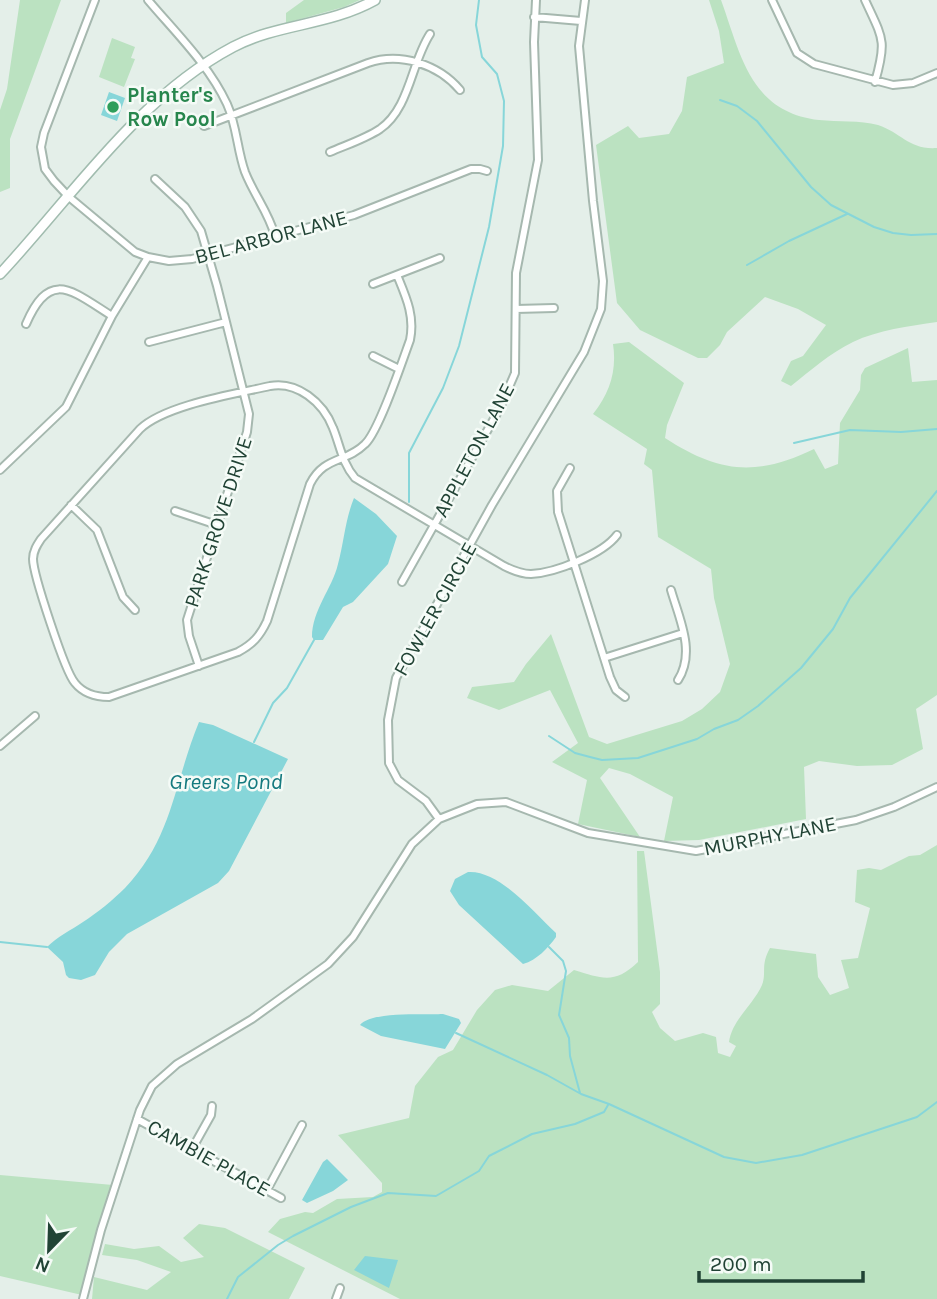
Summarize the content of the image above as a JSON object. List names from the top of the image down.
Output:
{
  "streets": {
    "street": [
      "BEL ARBOR LANE",
      "APPLETON LANE",
      "PARK GROVE DRIVE",
      "FOWLER CIRCLE",
      "MURPHY LANE",
      "CAMBIE PLACE"
    ]
  },
  "crossings": [
    ["BEL ARBOR LANE", "PARK GROVE DRIVE"],
    ["FOWLER CIRCLE", "MURPHY LANE"]
  ],
  "water": ["Greers Pond"],
  "places": ["Planter's Row Pool"],
  "scale_bar": "200 m",
  "north": "bottom left"
}
